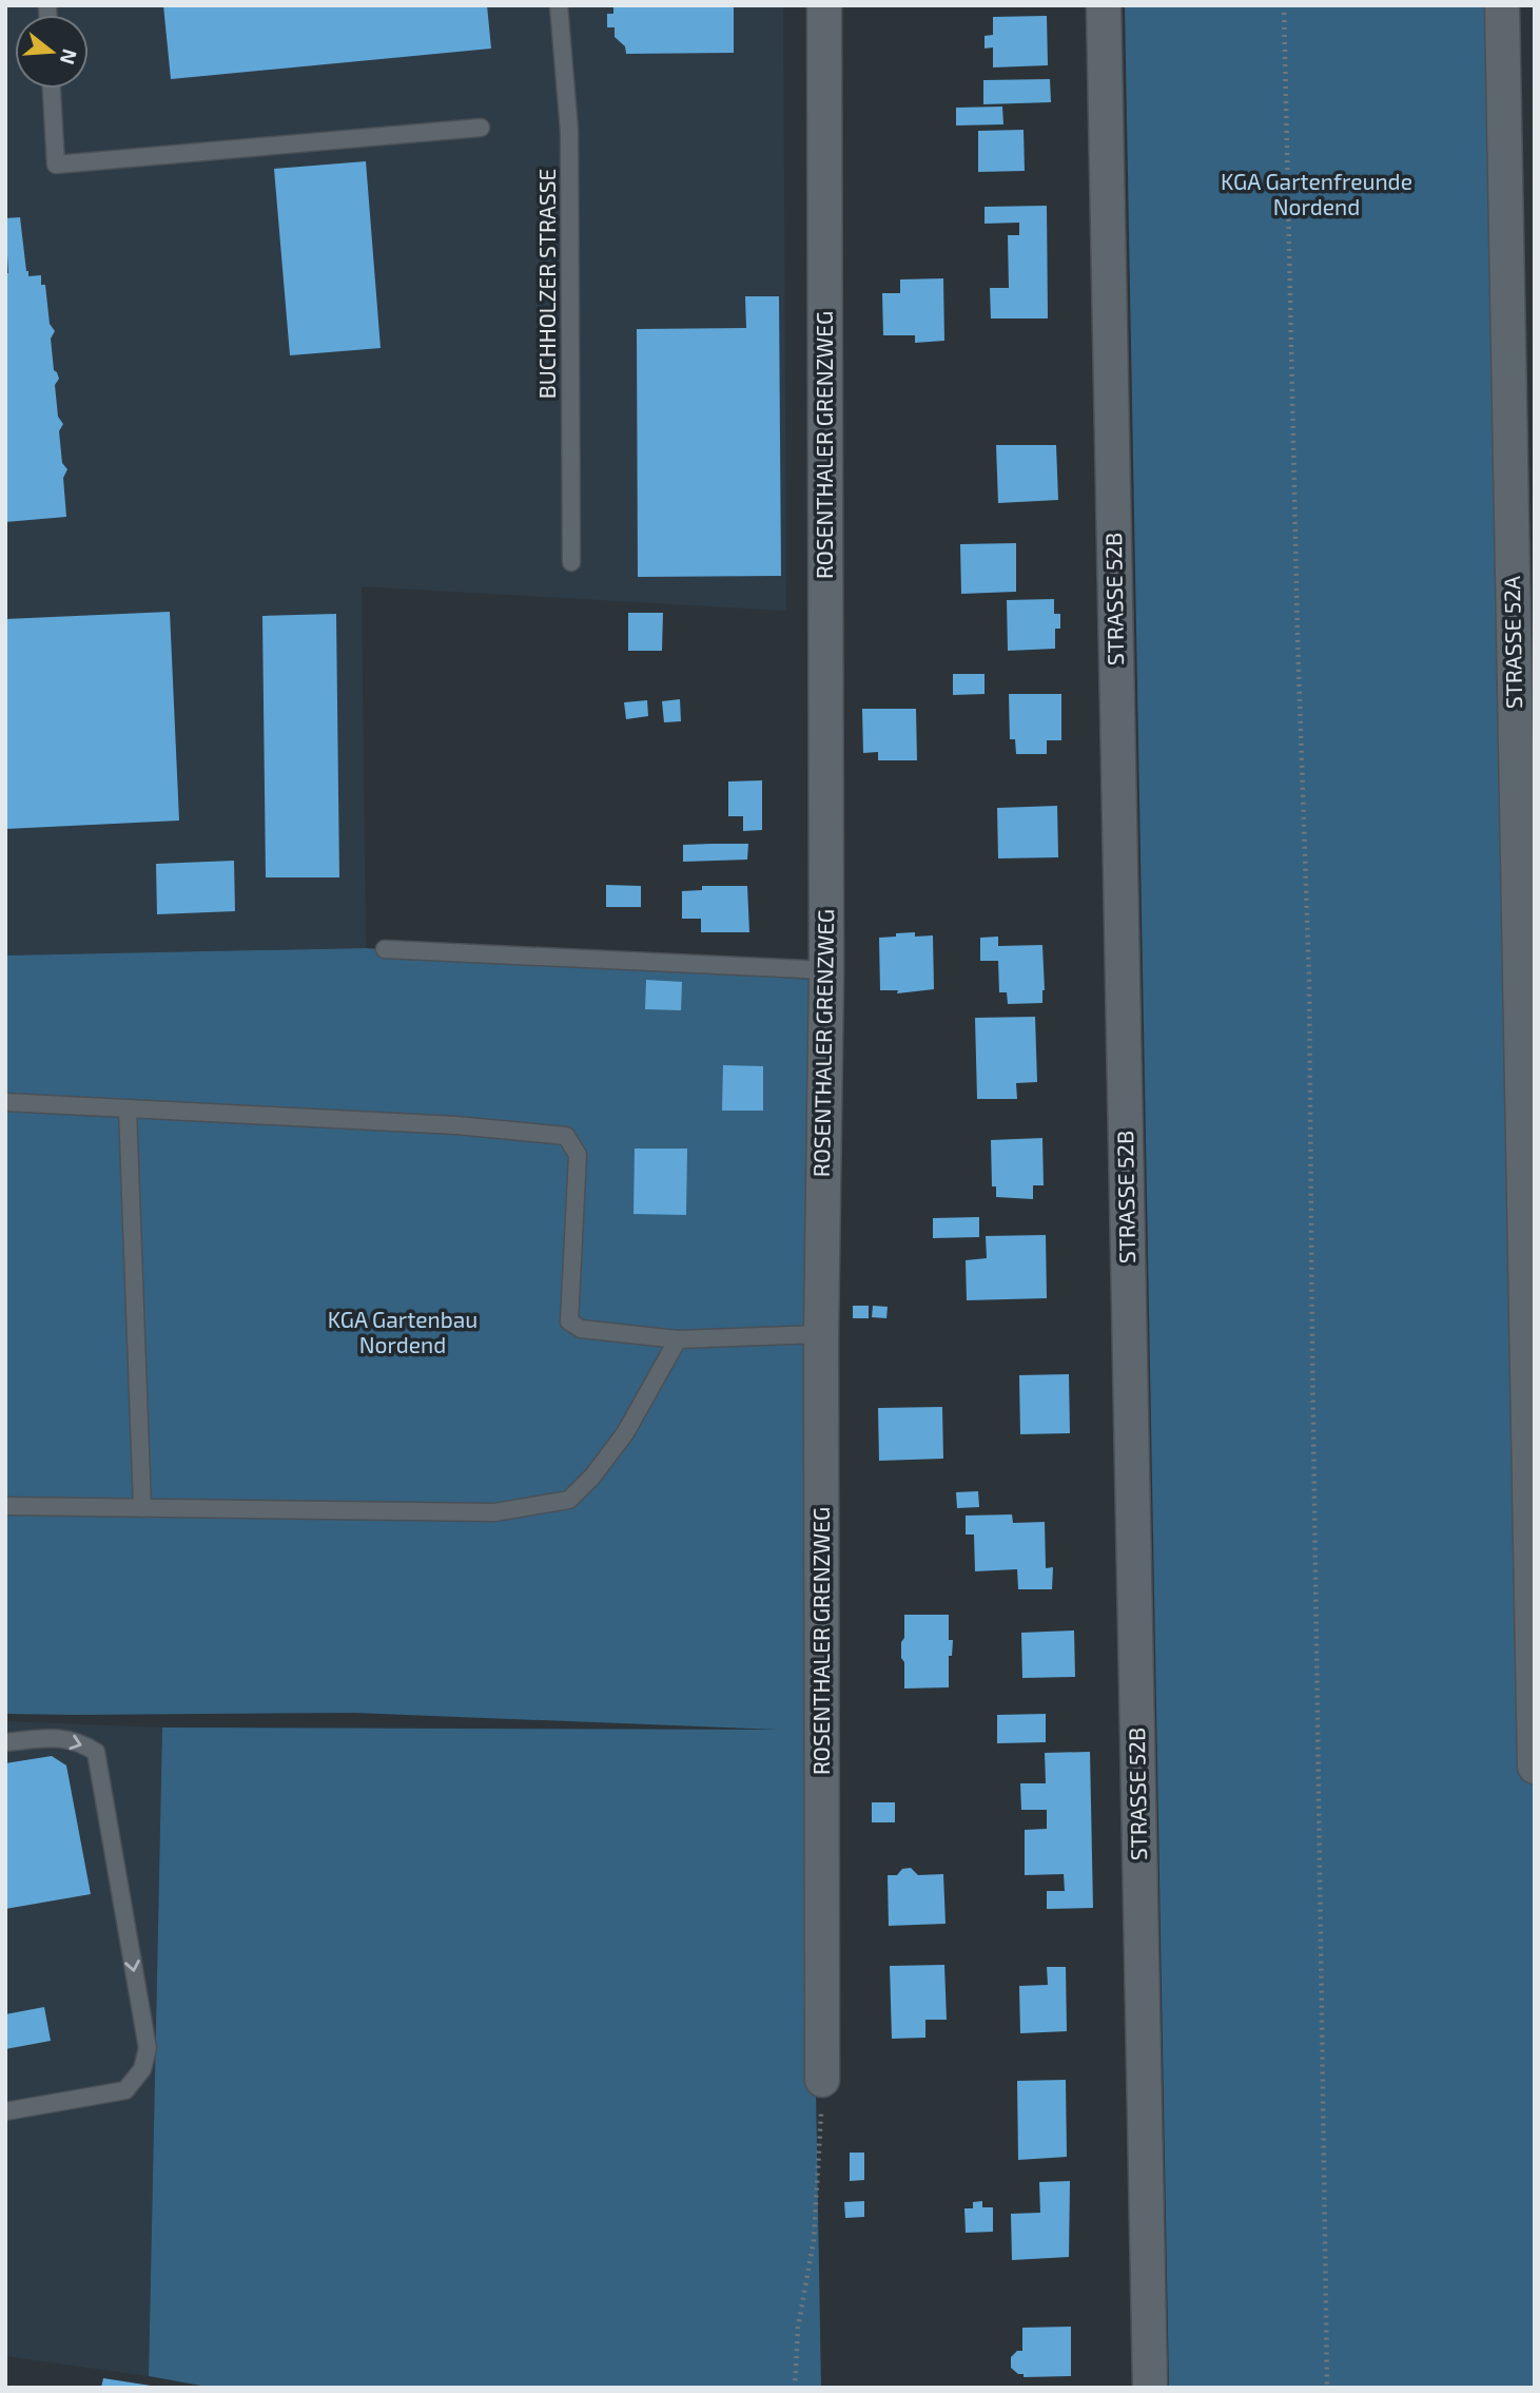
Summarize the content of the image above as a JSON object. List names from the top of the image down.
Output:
{
  "streets": {
    "street": ["ROSENTHALER GRENZWEG", "STRASSE 52B", "STRASSE 52A"],
    "lane": ["BUCHHOLZER STRASSE"]
  },
  "parks": ["KGA Gartenfreunde Nordend", "KGA Gartenbau Nordend"],
  "north": "right"
}
